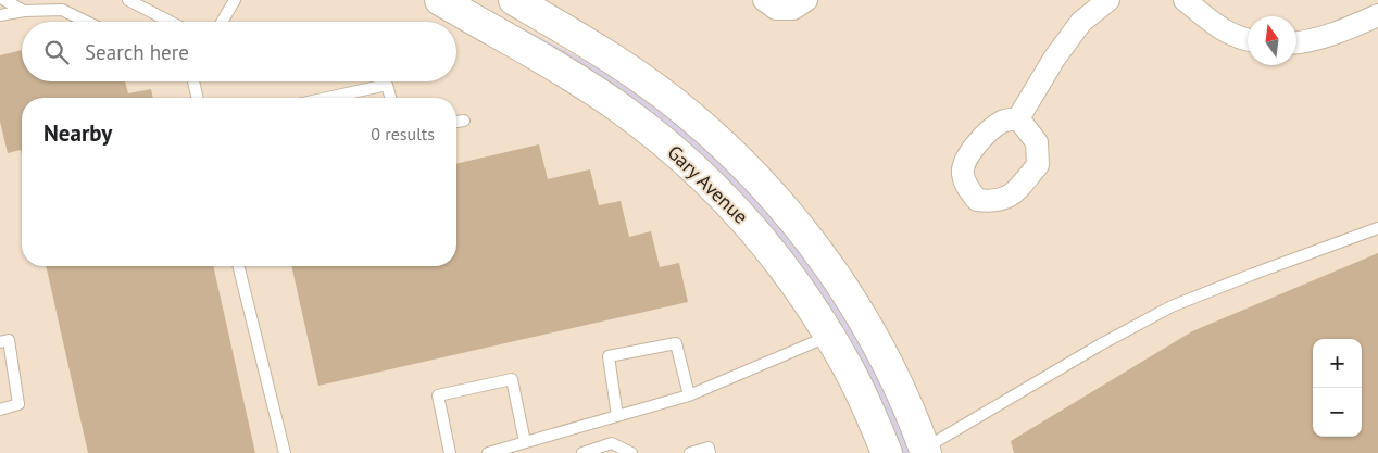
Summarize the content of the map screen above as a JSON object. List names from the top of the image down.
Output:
{
  "streets": {
    "main road": ["Gary Avenue"]
  },
  "north": "top",
  "page": {
    "search": "Search here",
    "heading": ["Nearby", "0 results"],
    "map_buttons": ["+", "−"]
  }
}
